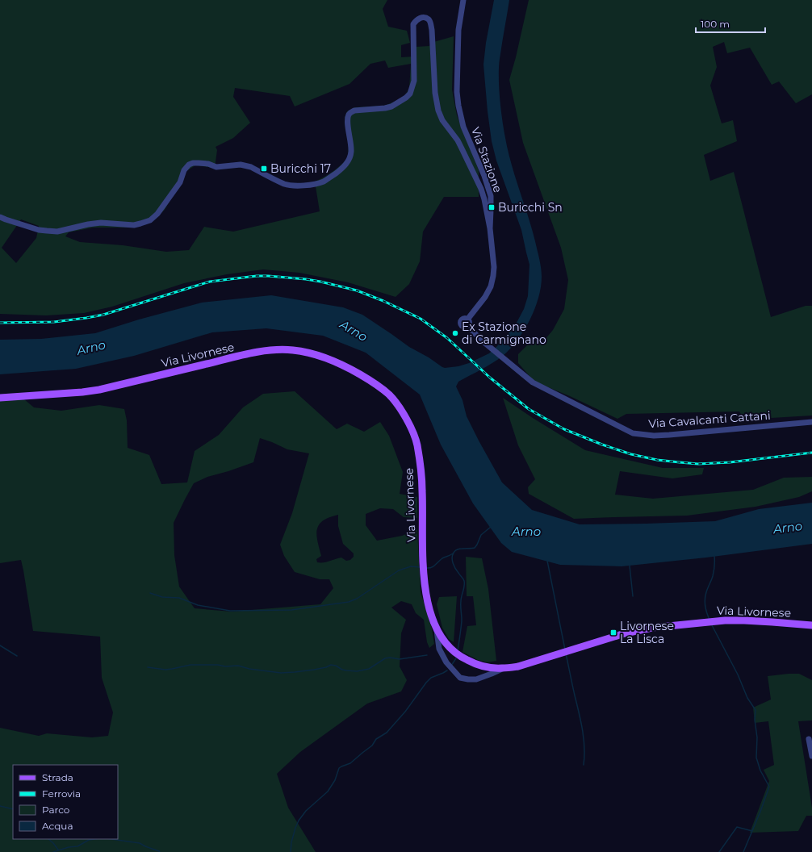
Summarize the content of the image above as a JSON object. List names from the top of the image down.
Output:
{
  "streets": {
    "main road": ["Via Livornese"],
    "street": ["Via Stazione", "Via Cavalcanti Cattani"]
  },
  "crossings": [
    ["Via Stazione", "Via Cavalcanti Cattani"]
  ],
  "water": ["Arno"],
  "places": {
    "transit": ["Buricchi 17", "Buricchi Sn", "Livornese La Lisca"],
    "other": ["Ex Stazione di Carmignano"]
  },
  "legend": [
    "Strada",
    "Ferrovia",
    "Parco",
    "Acqua"
  ],
  "scale_bar": "100 m"
}
